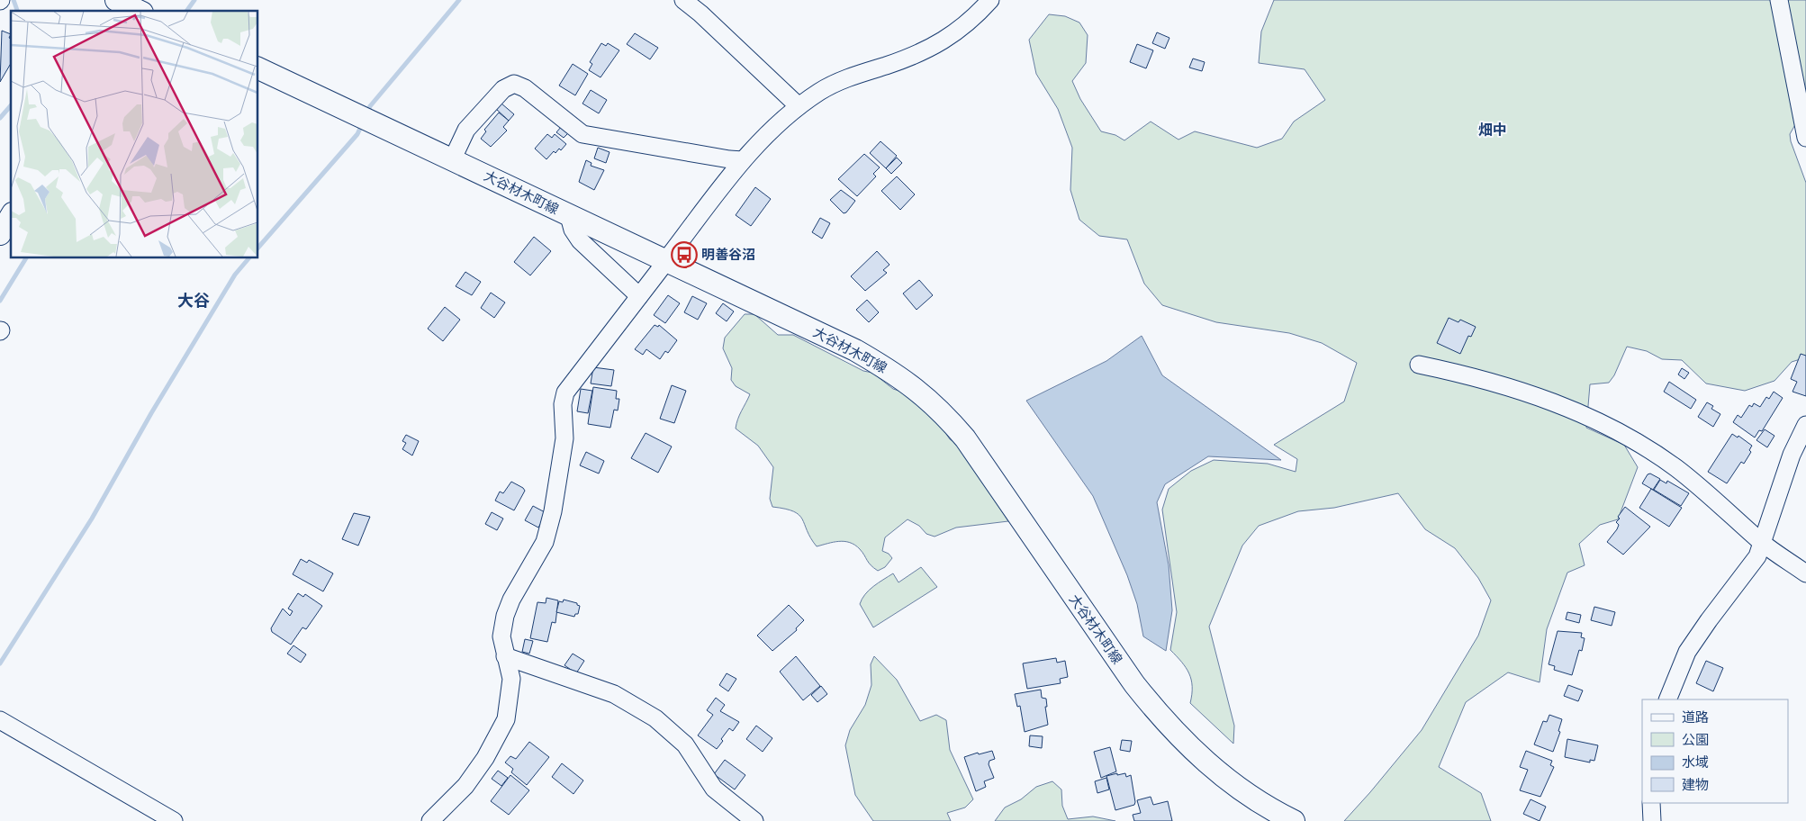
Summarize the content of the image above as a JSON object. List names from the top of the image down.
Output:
{
  "streets": {
    "main road": ["大谷材木町線"]
  },
  "districts": ["畑中", "大谷"],
  "places": {
    "bus stop": ["明善谷沼"]
  },
  "legend": [
    "道路",
    "公園",
    "水域",
    "建物"
  ]
}
